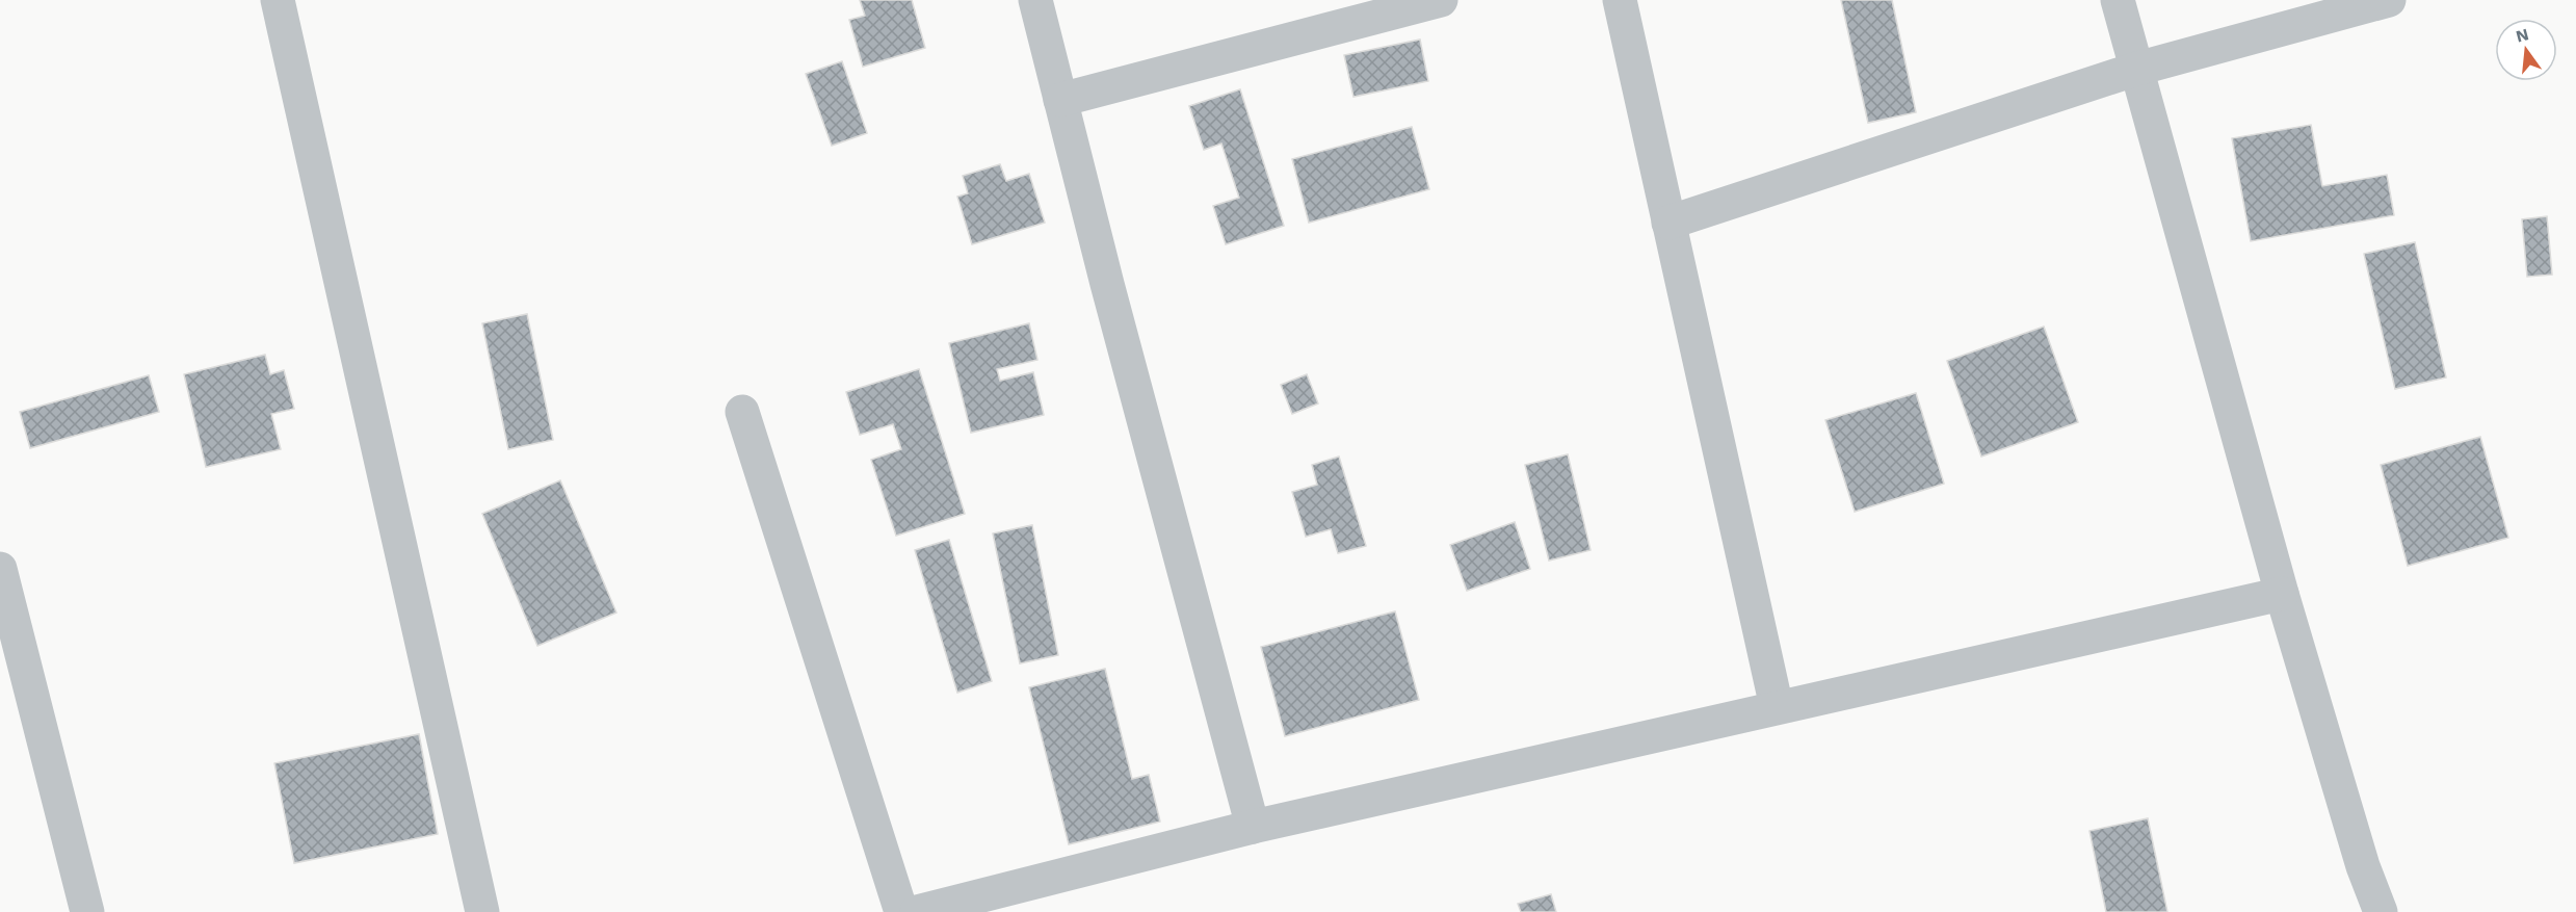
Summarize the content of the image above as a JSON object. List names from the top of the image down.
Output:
{
  "north": "top"
}
